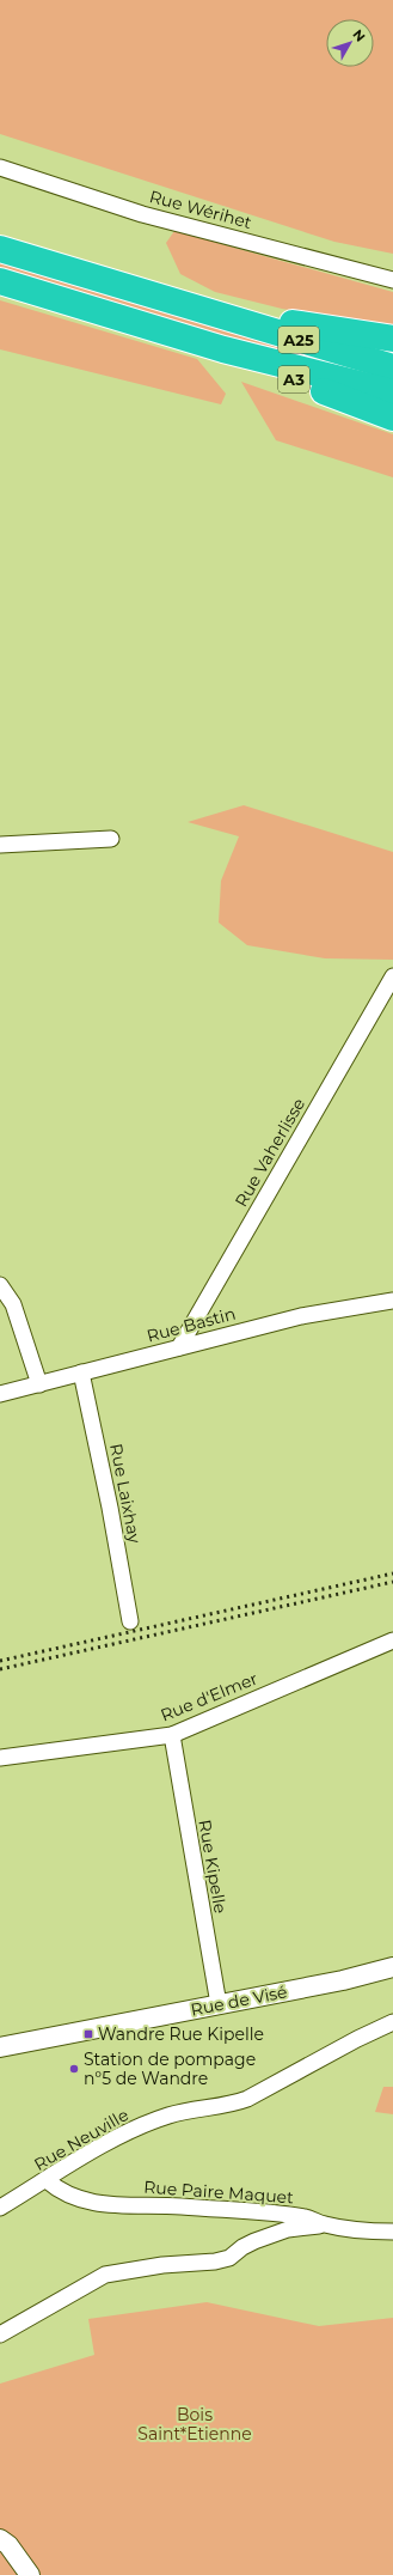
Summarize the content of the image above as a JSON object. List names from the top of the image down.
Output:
{
  "streets": {
    "highway": ["A25", "A3"],
    "street": [
      "Rue Wérihet",
      "Rue Vaherlisse",
      "Rue Bastin",
      "Rue Laixhay",
      "Rue d'Elmer",
      "Rue Kipelle",
      "Rue de Visé",
      "Rue Neuville",
      "Rue Paire Maquet"
    ]
  },
  "crossings": [
    ["A25", "A3"],
    ["Rue Vaherlisse", "Rue Bastin"],
    ["Rue Bastin", "Rue Laixhay"],
    ["Rue d'Elmer", "Rue Kipelle"],
    ["Rue Kipelle", "Rue de Visé"],
    ["Rue Neuville", "Rue Paire Maquet"]
  ],
  "parks": ["Bois Saint*Etienne"],
  "places": {
    "transit": ["Wandre Rue Kipelle"],
    "other": ["Station de pompage n°5 de Wandre"]
  },
  "north": "top right"
}
